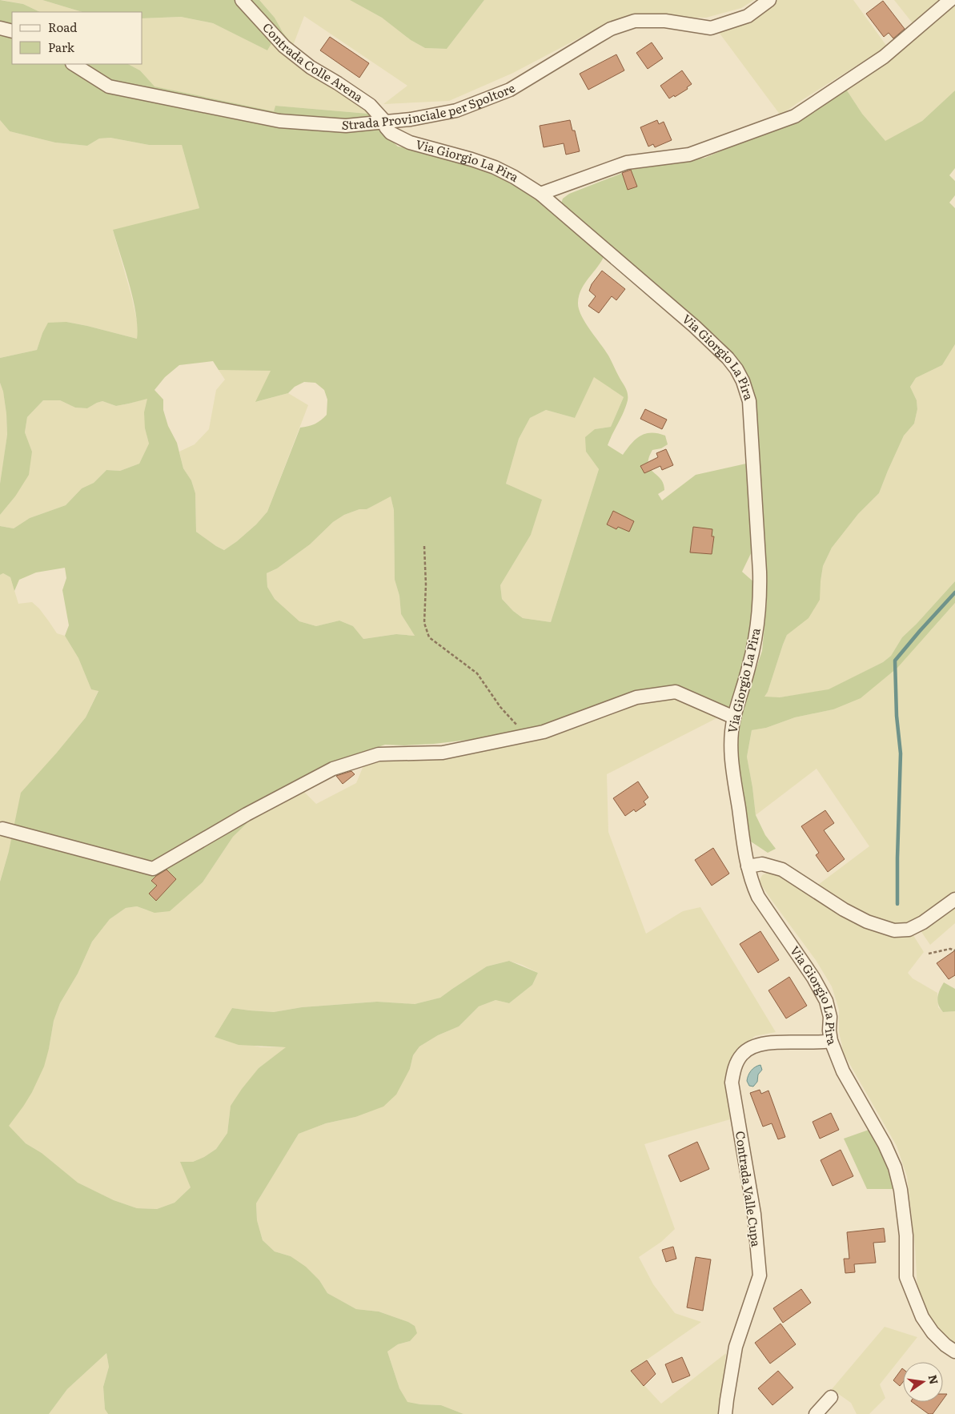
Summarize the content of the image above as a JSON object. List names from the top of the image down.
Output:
{
  "streets": {
    "street": [
      "Contrada Colle Arena",
      "Strada Provinciale per Spoltore",
      "Via Giorgio La Pira",
      "Contrada Valle Cupa"
    ]
  },
  "crossings": [
    ["Contrada Colle Arena", "Strada Provinciale per Spoltore"],
    ["Contrada Colle Arena", "Via Giorgio La Pira"],
    ["Strada Provinciale per Spoltore", "Via Giorgio La Pira"],
    ["Via Giorgio La Pira", "Contrada Valle Cupa"]
  ],
  "legend": ["Road", "Park"],
  "north": "right"
}
